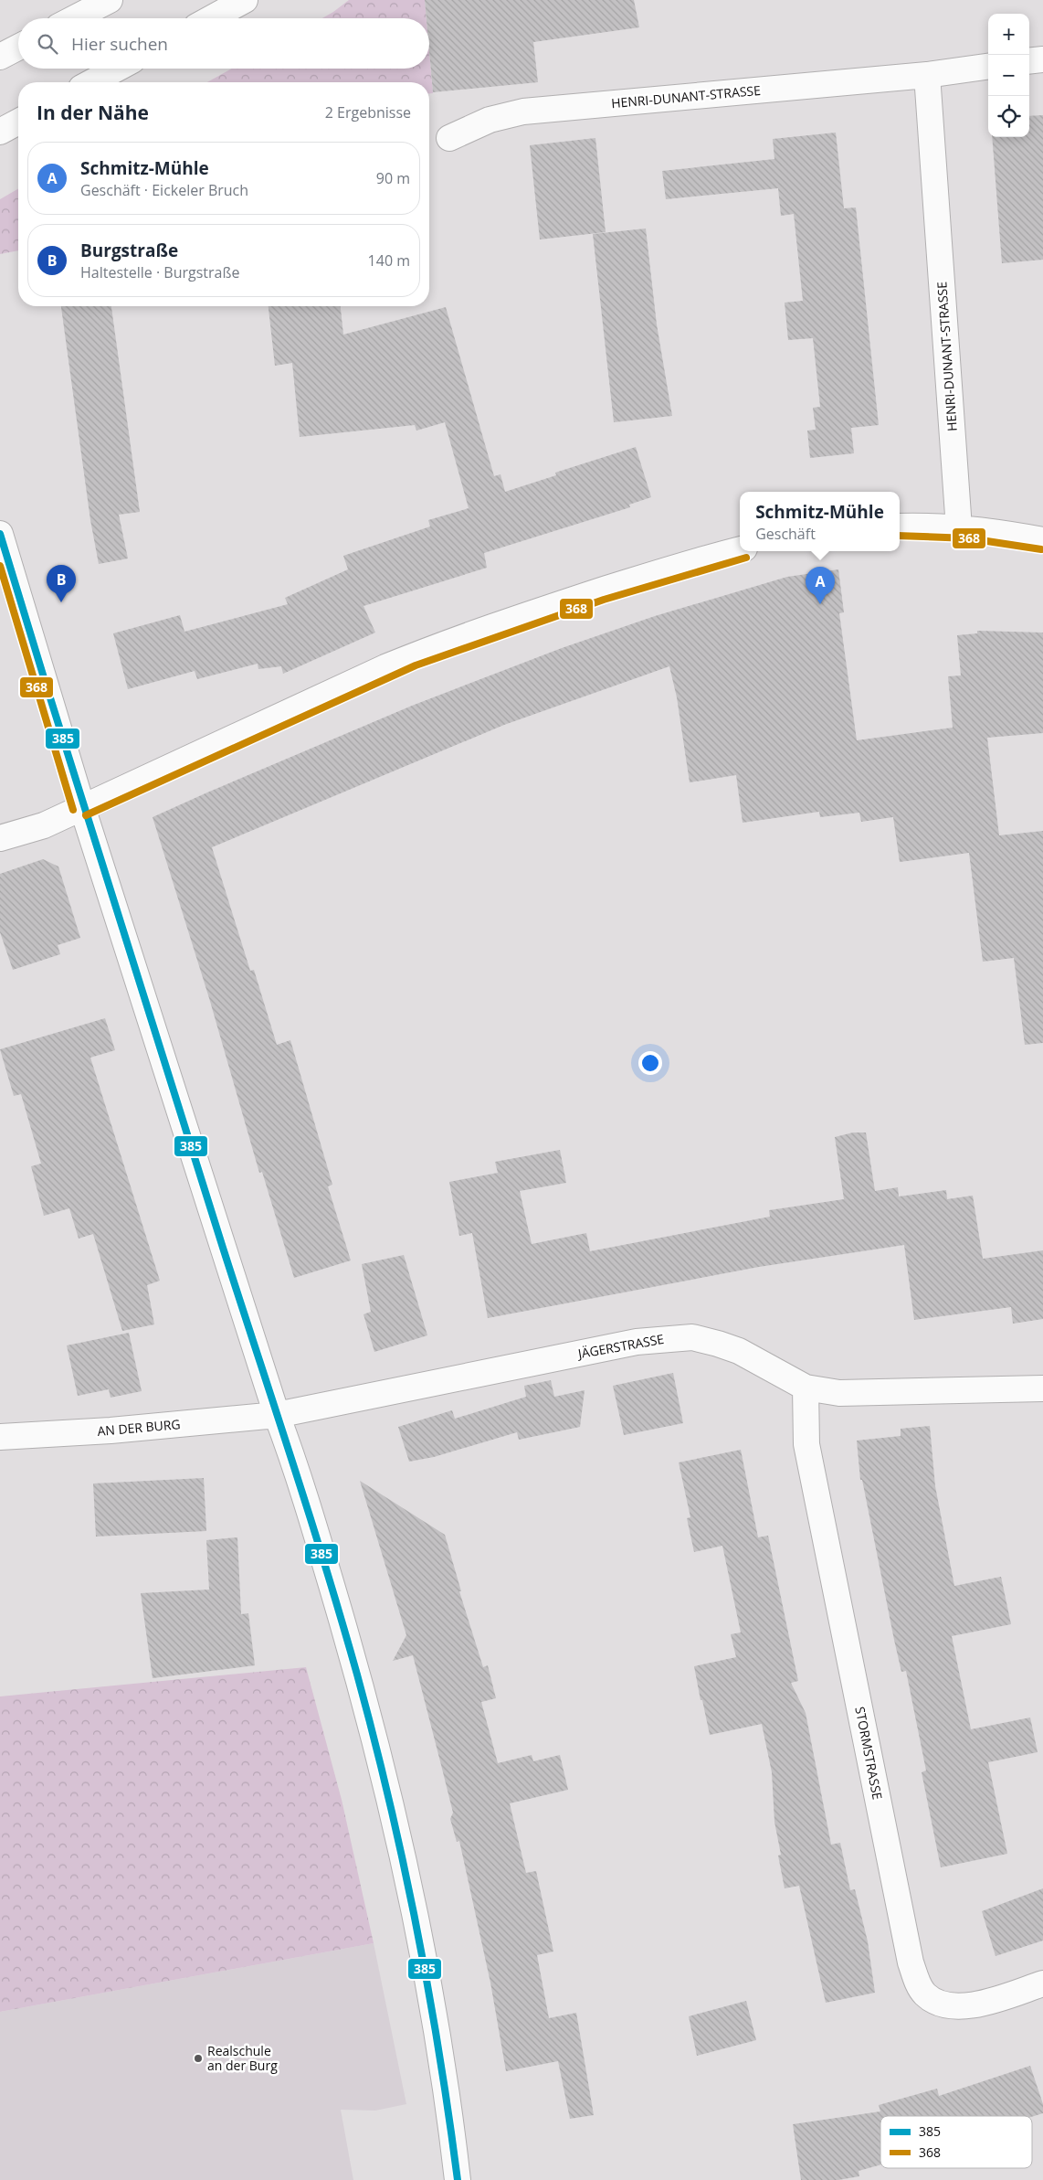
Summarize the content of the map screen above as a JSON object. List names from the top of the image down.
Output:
{
  "streets": {
    "street": [
      "HENRI-DUNANT-STRASSE",
      "JÄGERSTRASSE",
      "AN DER BURG",
      "STORMSTRASSE"
    ]
  },
  "crossings": [
    ["JÄGERSTRASSE", "AN DER BURG"],
    ["JÄGERSTRASSE", "STORMSTRASSE"]
  ],
  "places": ["Realschule an der Burg"],
  "lines": ["transit line 385", "transit line 368"],
  "legend": ["385", "368"],
  "page": {
    "map_buttons": ["+", "−"],
    "search": "Hier suchen",
    "heading": ["In der Nähe", "2 Ergebnisse"],
    "list": [
      {
        "mark": "A",
        "name": "Schmitz-Mühle",
        "note": "Geschäft · Eickeler Bruch",
        "value": "90 m"
      },
      {
        "mark": "B",
        "name": "Burgstraße",
        "note": "Haltestelle · Burgstraße",
        "value": "140 m"
      }
    ],
    "popup": ["Schmitz-Mühle", "Geschäft"],
    "pins": ["B", "A"]
  }
}
